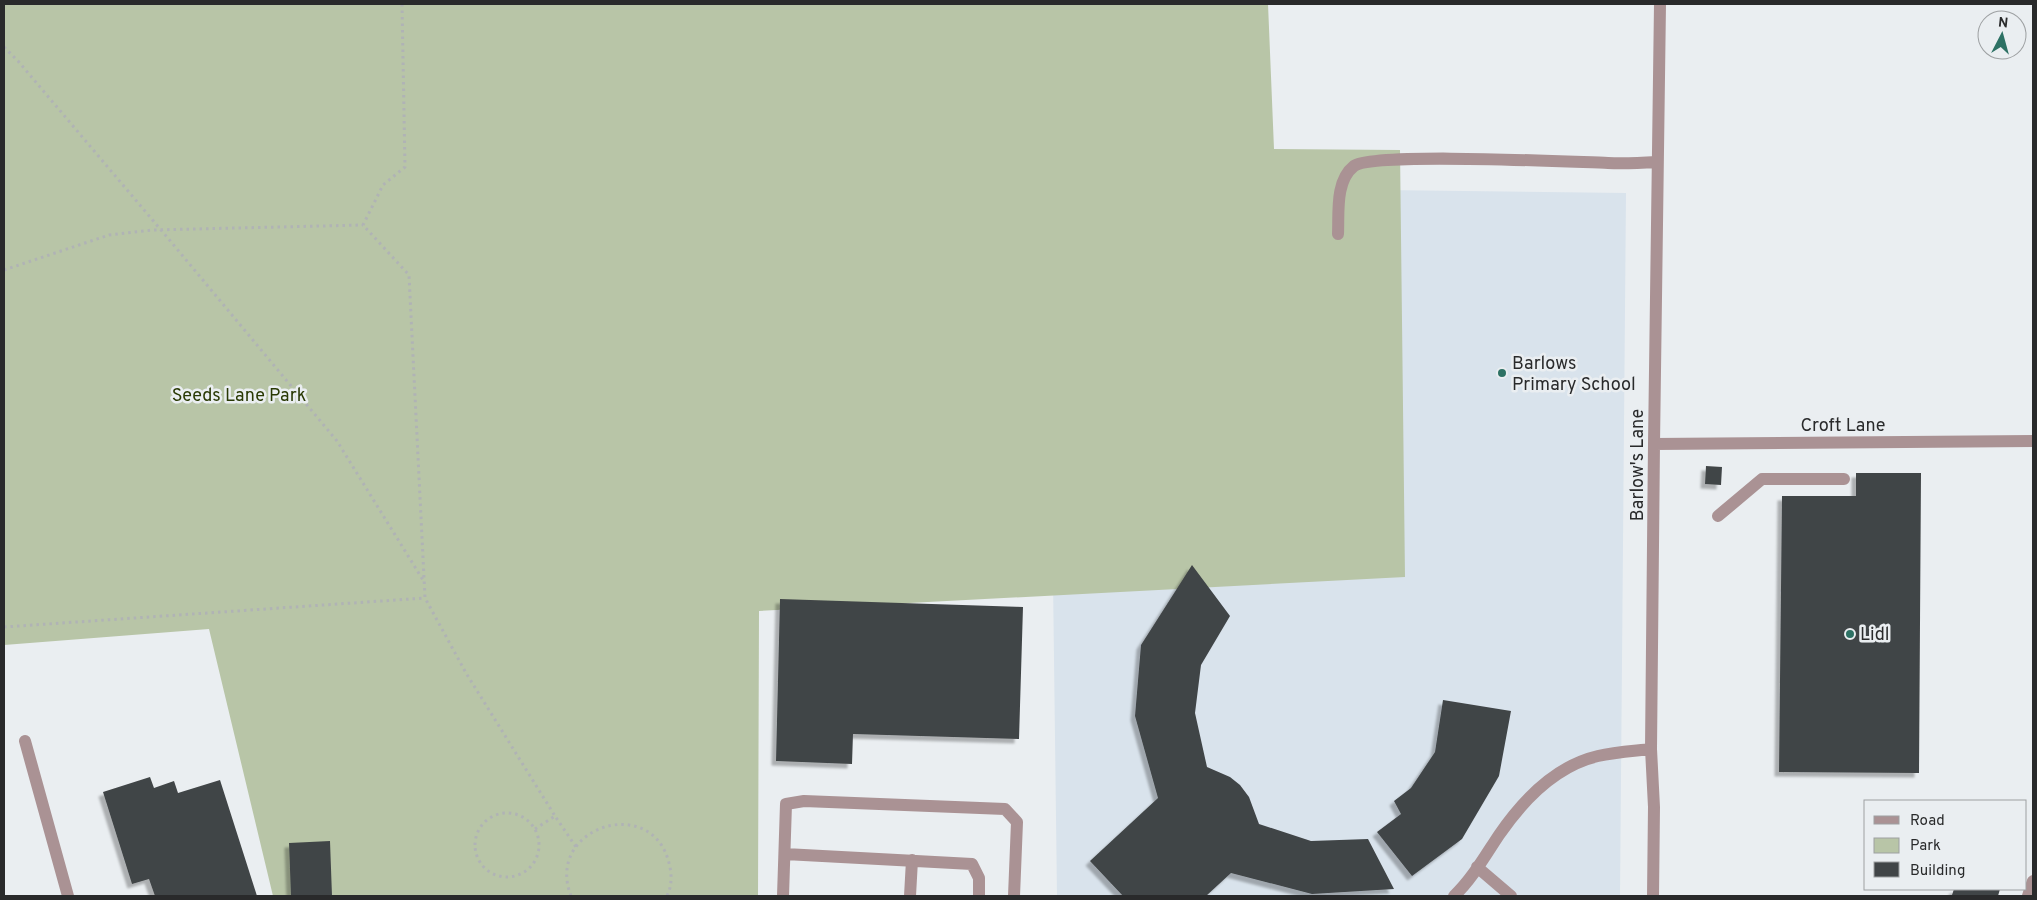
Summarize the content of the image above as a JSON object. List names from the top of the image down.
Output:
{
  "streets": {
    "street": ["Croft Lane", "Barlow's Lane"]
  },
  "crossings": [
    ["Croft Lane", "Barlow's Lane"]
  ],
  "parks": ["Seeds Lane Park"],
  "places": ["Barlows Primary School", "Lidl"],
  "legend": ["Road", "Park", "Building"],
  "north": "top"
}
